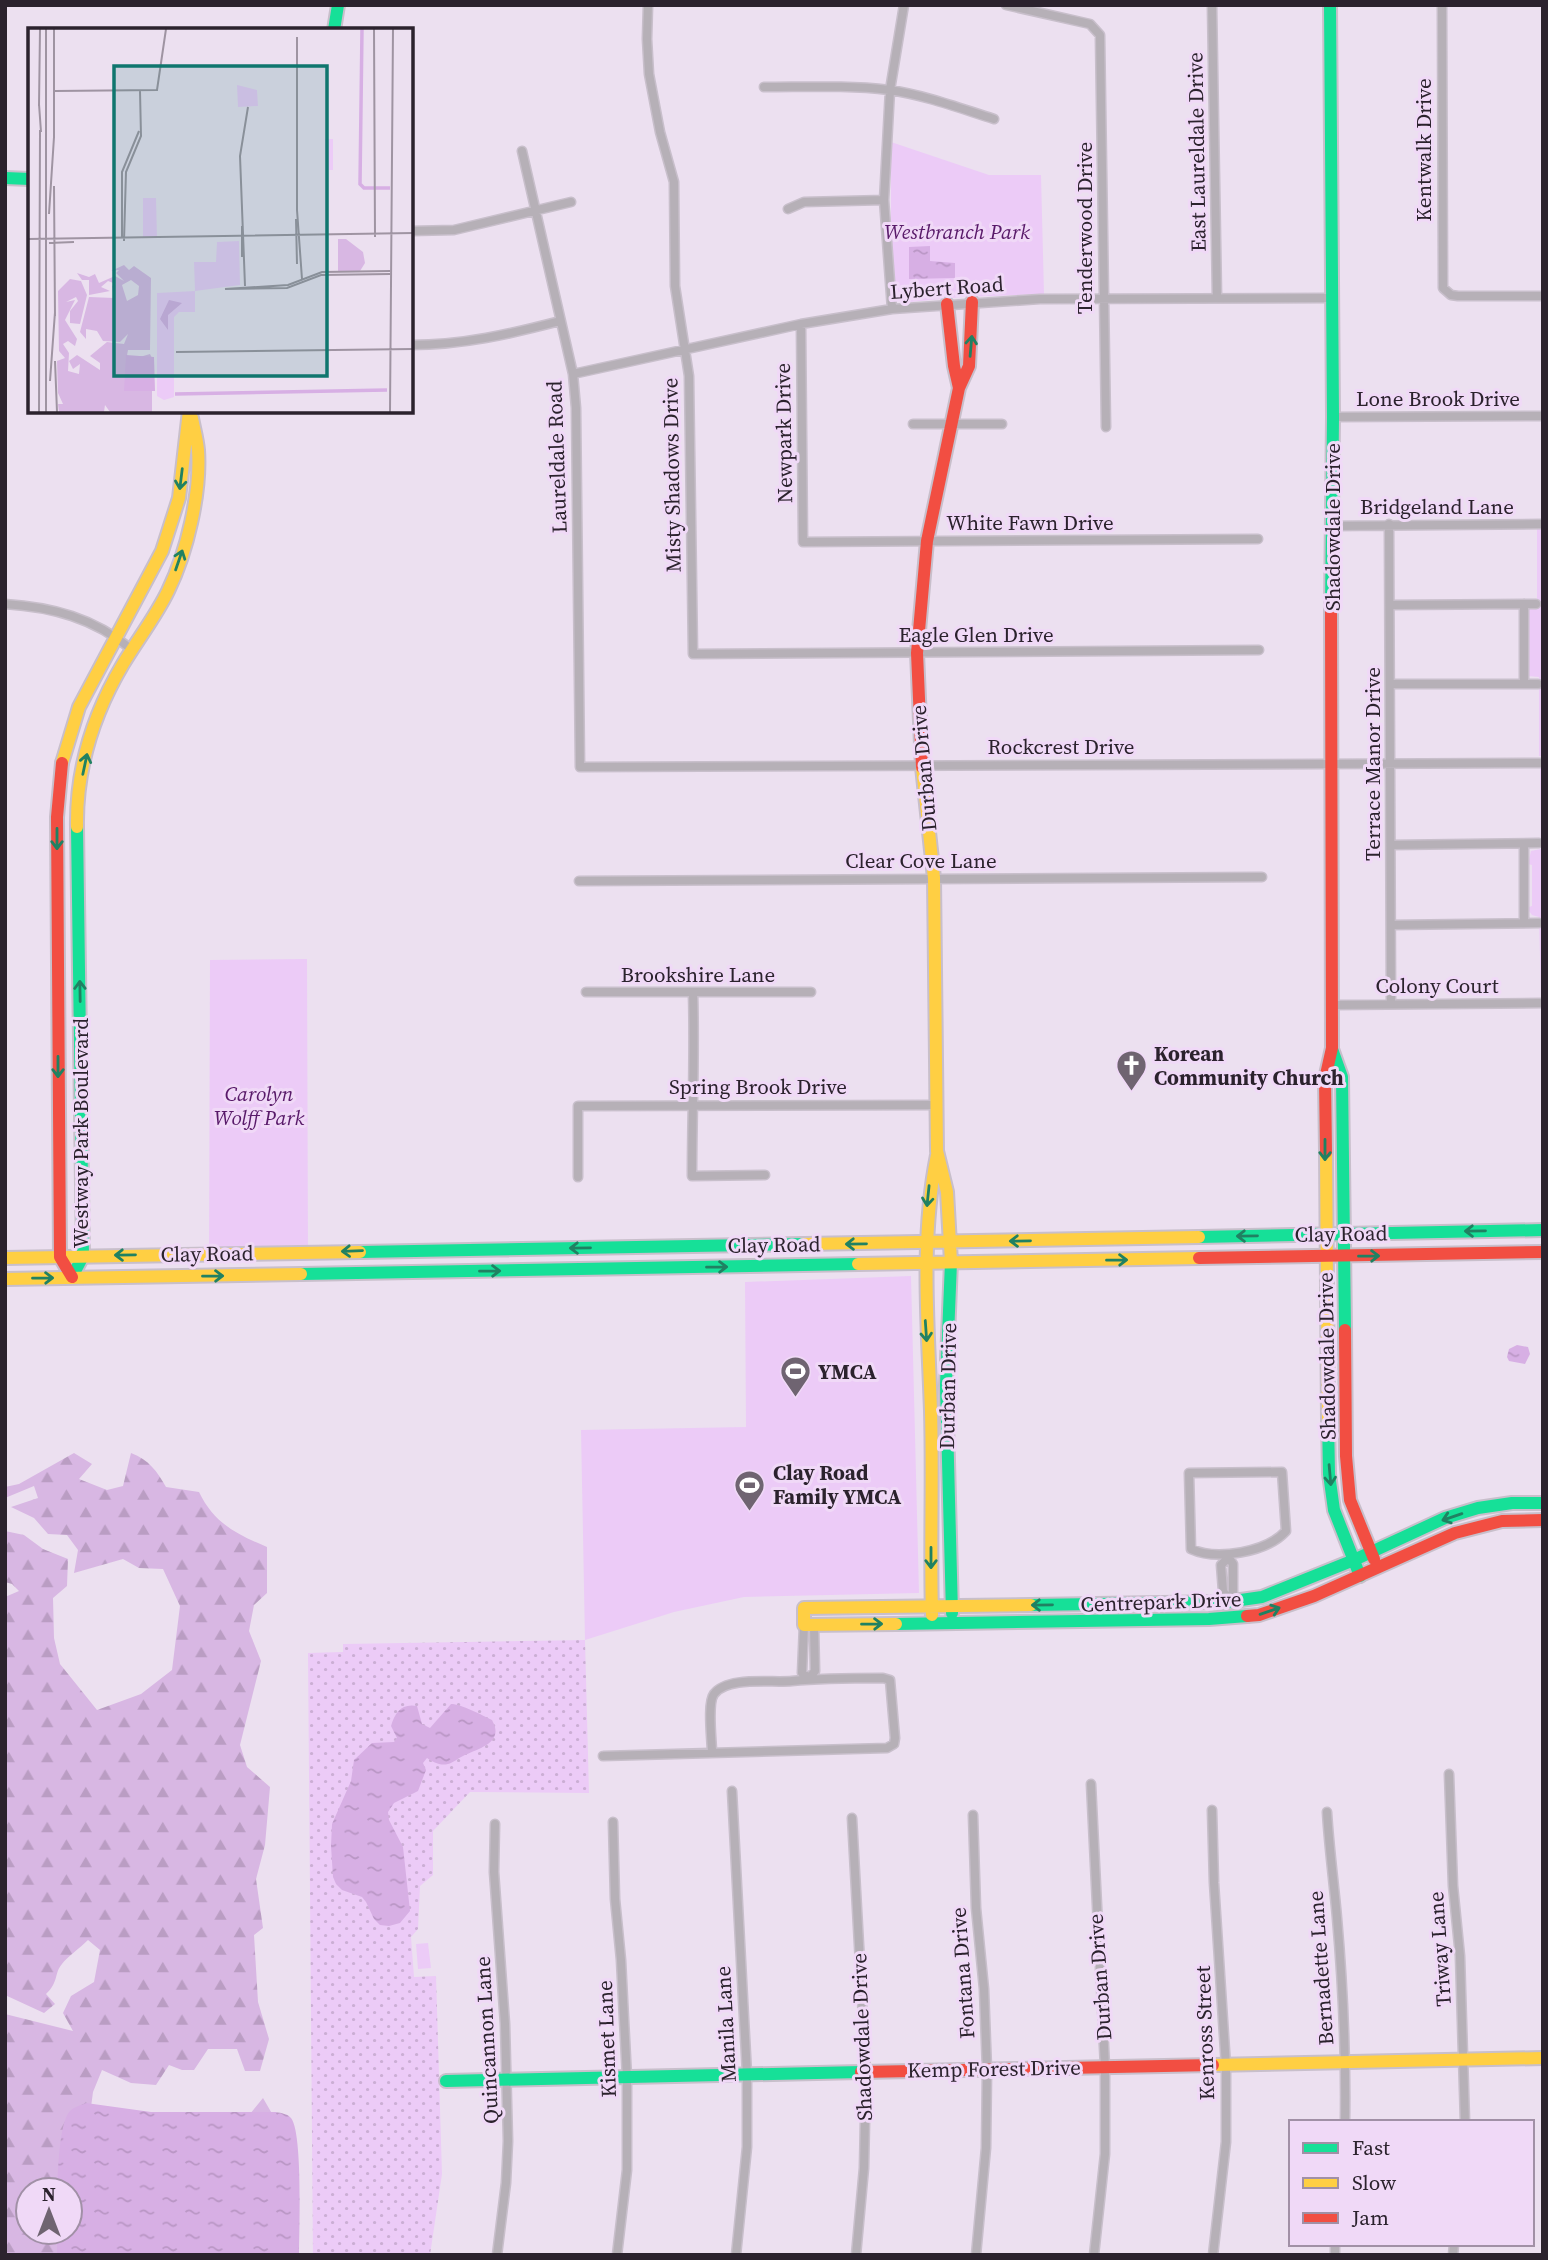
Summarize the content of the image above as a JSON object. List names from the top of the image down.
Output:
{
  "streets": {
    "street": [
      "Kentwalk Drive",
      "East Laureldale Drive",
      "Tenderwood Drive",
      "Lybert Road",
      "Lone Brook Drive",
      "Newpark Drive",
      "Laureldale Road",
      "Misty Shadows Drive",
      "Bridgeland Lane",
      "White Fawn Drive",
      "Shadowdale Drive",
      "Eagle Glen Drive",
      "Rockcrest Drive",
      "Terrace Manor Drive",
      "Durban Drive",
      "Clear Cove Lane",
      "Brookshire Lane",
      "Colony Court",
      "Spring Brook Drive",
      "Westway Park Boulevard",
      "Clay Road",
      "Centrepark Drive",
      "Triway Lane",
      "Bernadette Lane",
      "Fontana Drive",
      "Manila Lane",
      "Kenross Street",
      "Kismet Lane",
      "Quincannon Lane",
      "Kemp Forest Drive"
    ]
  },
  "crossings": [
    ["East Laureldale Drive", "Lybert Road"],
    ["Tenderwood Drive", "Lybert Road"],
    ["Lybert Road", "Newpark Drive"],
    ["Lybert Road", "Laureldale Road"],
    ["Lybert Road", "Misty Shadows Drive"],
    ["Lybert Road", "Shadowdale Drive"],
    ["Lybert Road", "Durban Drive"],
    ["Lone Brook Drive", "Shadowdale Drive"],
    ["Newpark Drive", "White Fawn Drive"],
    ["Laureldale Road", "Rockcrest Drive"],
    ["Misty Shadows Drive", "Eagle Glen Drive"],
    ["Bridgeland Lane", "Shadowdale Drive"],
    ["Bridgeland Lane", "Terrace Manor Drive"],
    ["White Fawn Drive", "Durban Drive"],
    ["Shadowdale Drive", "Rockcrest Drive"],
    ["Shadowdale Drive", "Colony Court"],
    ["Shadowdale Drive", "Clay Road"],
    ["Shadowdale Drive", "Centrepark Drive"],
    ["Shadowdale Drive", "Kemp Forest Drive"],
    ["Eagle Glen Drive", "Durban Drive"],
    ["Rockcrest Drive", "Terrace Manor Drive"],
    ["Rockcrest Drive", "Durban Drive"],
    ["Terrace Manor Drive", "Colony Court"],
    ["Durban Drive", "Clear Cove Lane"],
    ["Durban Drive", "Spring Brook Drive"],
    ["Durban Drive", "Clay Road"],
    ["Durban Drive", "Centrepark Drive"],
    ["Durban Drive", "Kemp Forest Drive"],
    ["Westway Park Boulevard", "Clay Road"],
    ["Triway Lane", "Kemp Forest Drive"],
    ["Bernadette Lane", "Kemp Forest Drive"],
    ["Fontana Drive", "Kemp Forest Drive"],
    ["Manila Lane", "Kemp Forest Drive"],
    ["Kenross Street", "Kemp Forest Drive"],
    ["Kismet Lane", "Kemp Forest Drive"],
    ["Quincannon Lane", "Kemp Forest Drive"]
  ],
  "parks": ["Westbranch Park", "Carolyn Wolff Park"],
  "places": {
    "church": ["Korean Community Church"],
    "sports": ["YMCA", "Clay Road Family YMCA"]
  },
  "legend": ["Fast", "Slow", "Jam"],
  "north": "top"
}
